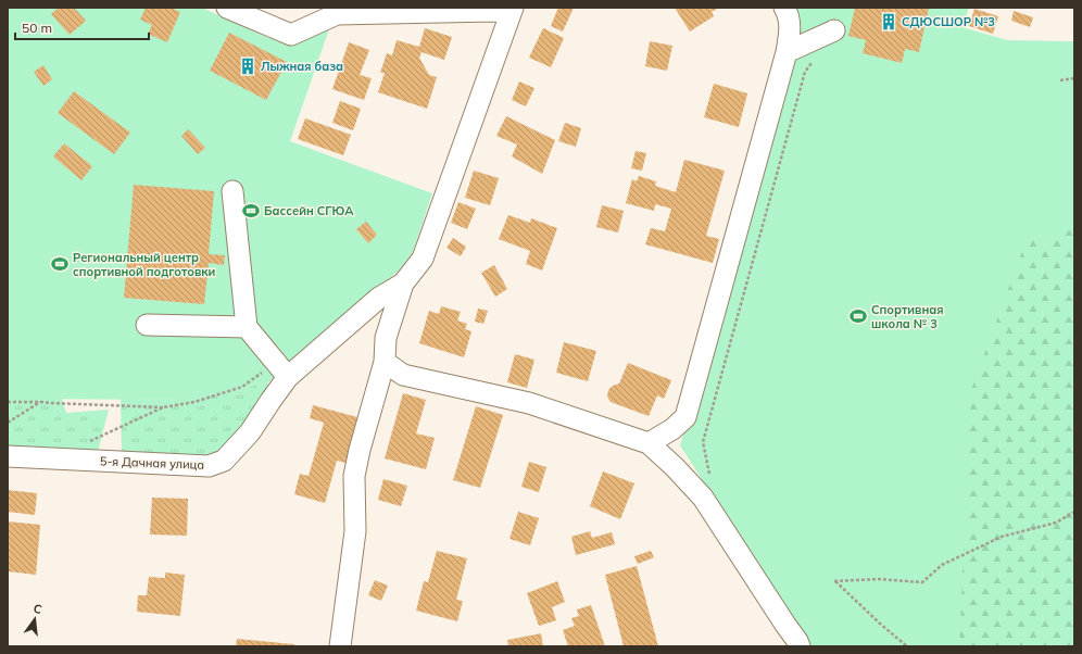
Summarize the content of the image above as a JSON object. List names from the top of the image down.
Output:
{
  "streets": {
    "street": ["5-я Дачная улица"]
  },
  "places": {
    "building": ["СДЮСШОР №3", "Лыжная база"],
    "sports": ["Бассейн СГЮА", "Региональный центр спортивной подготовки", "Спортивная школа № 3"]
  },
  "scale_bar": "50 m",
  "north": "top"
}
